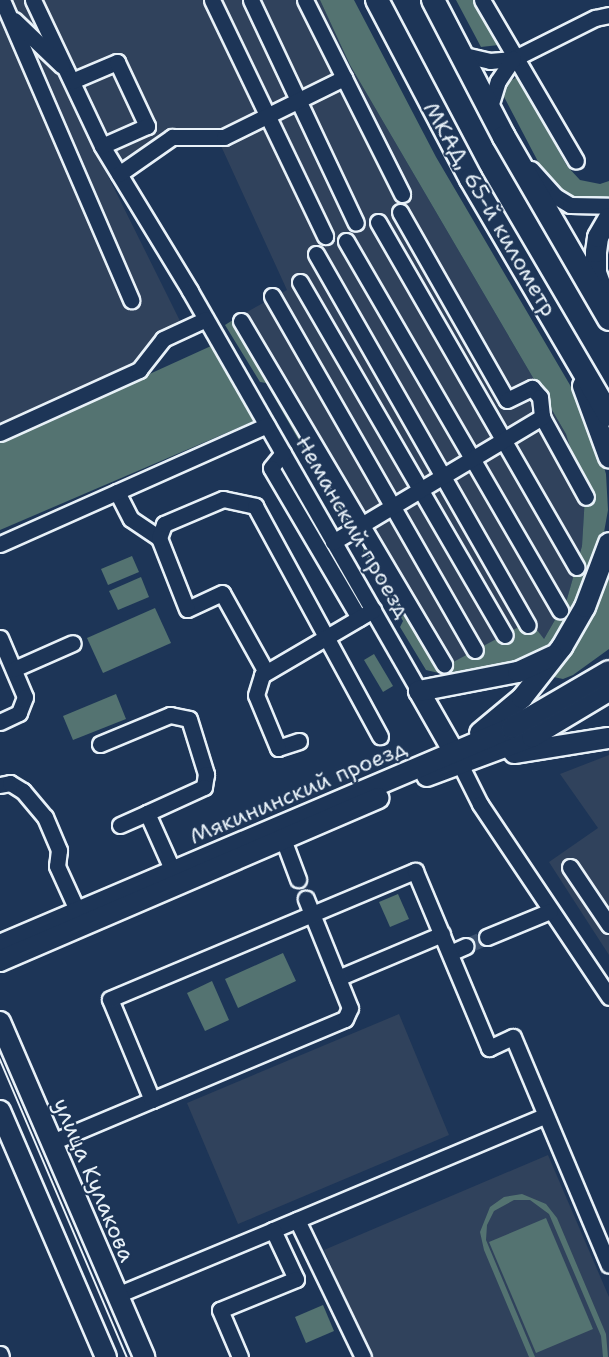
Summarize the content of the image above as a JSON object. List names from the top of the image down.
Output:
{
  "streets": {
    "highway": ["МКАД, 65-й километр"],
    "main road": ["Неманский проезд", "Мякининский проезд", "улица Кулакова"]
  },
  "crossings": [
    ["Неманский проезд", "Мякининский проезд"]
  ]
}
